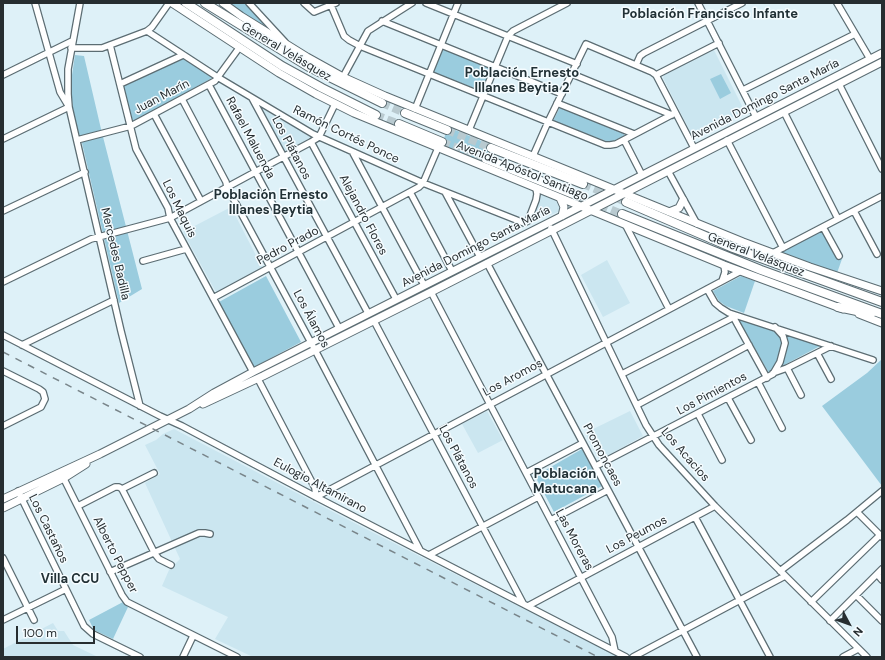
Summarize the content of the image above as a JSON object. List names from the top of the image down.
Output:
{
  "streets": {
    "highway": ["General Velásquez"],
    "main road": ["Avenida Domingo Santa María", "Avenida Apóstol Santiago"],
    "street": [
      "Juan Marín",
      "Ramón Cortés Ponce",
      "Rafael Maluenda",
      "Los Plátanos",
      "Los Maquis",
      "Alejandro Flores",
      "Pedro Prado",
      "Mercedes Badilla",
      "Los Álamos",
      "Los Aromos",
      "Los Pimientos",
      "Promoncaes",
      "Los Acacios",
      "Eulogio Altamirano",
      "Los Castaños",
      "Los Peumos",
      "Las Moreras",
      "Alberto Pepper"
    ]
  },
  "crossings": [
    ["Juan Marín", "Ramón Cortés Ponce"],
    ["Juan Marín", "Rafael Maluenda"],
    ["Juan Marín", "Avenida Apóstol Santiago"],
    ["Juan Marín", "Los Maquis"],
    ["Juan Marín", "Mercedes Badilla"],
    ["Juan Marín", "Los Álamos"],
    ["Avenida Domingo Santa María", "Rafael Maluenda"],
    ["Avenida Domingo Santa María", "Los Plátanos"],
    ["Avenida Domingo Santa María", "Avenida Apóstol Santiago"],
    ["Avenida Domingo Santa María", "Los Maquis"],
    ["Avenida Domingo Santa María", "Alejandro Flores"],
    ["Avenida Domingo Santa María", "Los Álamos"],
    ["Avenida Domingo Santa María", "Promoncaes"],
    ["Avenida Domingo Santa María", "Los Acacios"],
    ["Avenida Domingo Santa María", "Eulogio Altamirano"],
    ["Avenida Domingo Santa María", "Los Castaños"],
    ["Avenida Domingo Santa María", "Las Moreras"],
    ["Avenida Domingo Santa María", "Alberto Pepper"],
    ["Ramón Cortés Ponce", "Los Plátanos"],
    ["Ramón Cortés Ponce", "Avenida Apóstol Santiago"],
    ["Ramón Cortés Ponce", "Pedro Prado"],
    ["Rafael Maluenda", "Pedro Prado"],
    ["Los Plátanos", "Pedro Prado"],
    ["Los Plátanos", "Los Aromos"],
    ["Los Plátanos", "Eulogio Altamirano"],
    ["Los Plátanos", "Los Peumos"],
    ["Avenida Apóstol Santiago", "Los Aromos"],
    ["Los Maquis", "Pedro Prado"],
    ["Alejandro Flores", "Pedro Prado"],
    ["Pedro Prado", "Los Álamos"],
    ["Mercedes Badilla", "Eulogio Altamirano"],
    ["Los Álamos", "Los Aromos"],
    ["Los Álamos", "Eulogio Altamirano"],
    ["Los Aromos", "Promoncaes"],
    ["Los Aromos", "Los Acacios"],
    ["Los Aromos", "Eulogio Altamirano"],
    ["Los Aromos", "Las Moreras"],
    ["Los Pimientos", "Promoncaes"],
    ["Los Pimientos", "Los Acacios"],
    ["Promoncaes", "Los Peumos"],
    ["Los Acacios", "Los Peumos"],
    ["Eulogio Altamirano", "Los Peumos"],
    ["Eulogio Altamirano", "Las Moreras"],
    ["Los Peumos", "Las Moreras"]
  ],
  "districts": [
    "Población Francisco Infante",
    "Población Ernesto Illanes Beytia 2",
    "Población Ernesto Illanes Beytia",
    "Población Matucana",
    "Villa CCU"
  ],
  "scale_bar": "100 m",
  "north": "bottom right"
}
